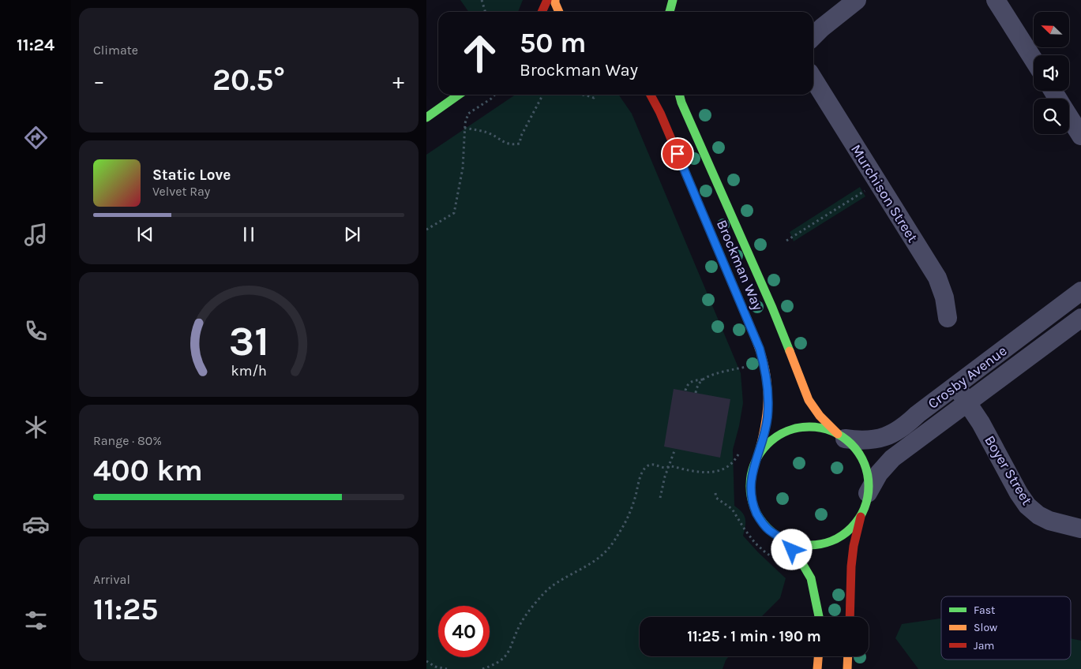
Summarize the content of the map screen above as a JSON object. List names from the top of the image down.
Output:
{
  "streets": {
    "street": [
      "Murchison Street",
      "Brockman Way",
      "Crosby Avenue",
      "Boyer Street"
    ]
  },
  "crossings": [
    ["Brockman Way", "Crosby Avenue"],
    ["Crosby Avenue", "Boyer Street"]
  ],
  "legend": ["Fast", "Slow", "Jam"],
  "north": "top left",
  "page": {
    "tabs": "11:24",
    "tile": [
      "Climate",
      ["Range · 80%", "400 km"],
      ["Arrival", "11:25"]
    ],
    "turn": ["50 m", "Brockman Way"],
    "heat": ["−", "20.5°", "+"],
    "song": ["Static Love", "Velvet Ray"],
    "limit": "40",
    "trip": "11:25 · 1 min · 190 m",
    "gauge": ["31", "km/h"]
  }
}
